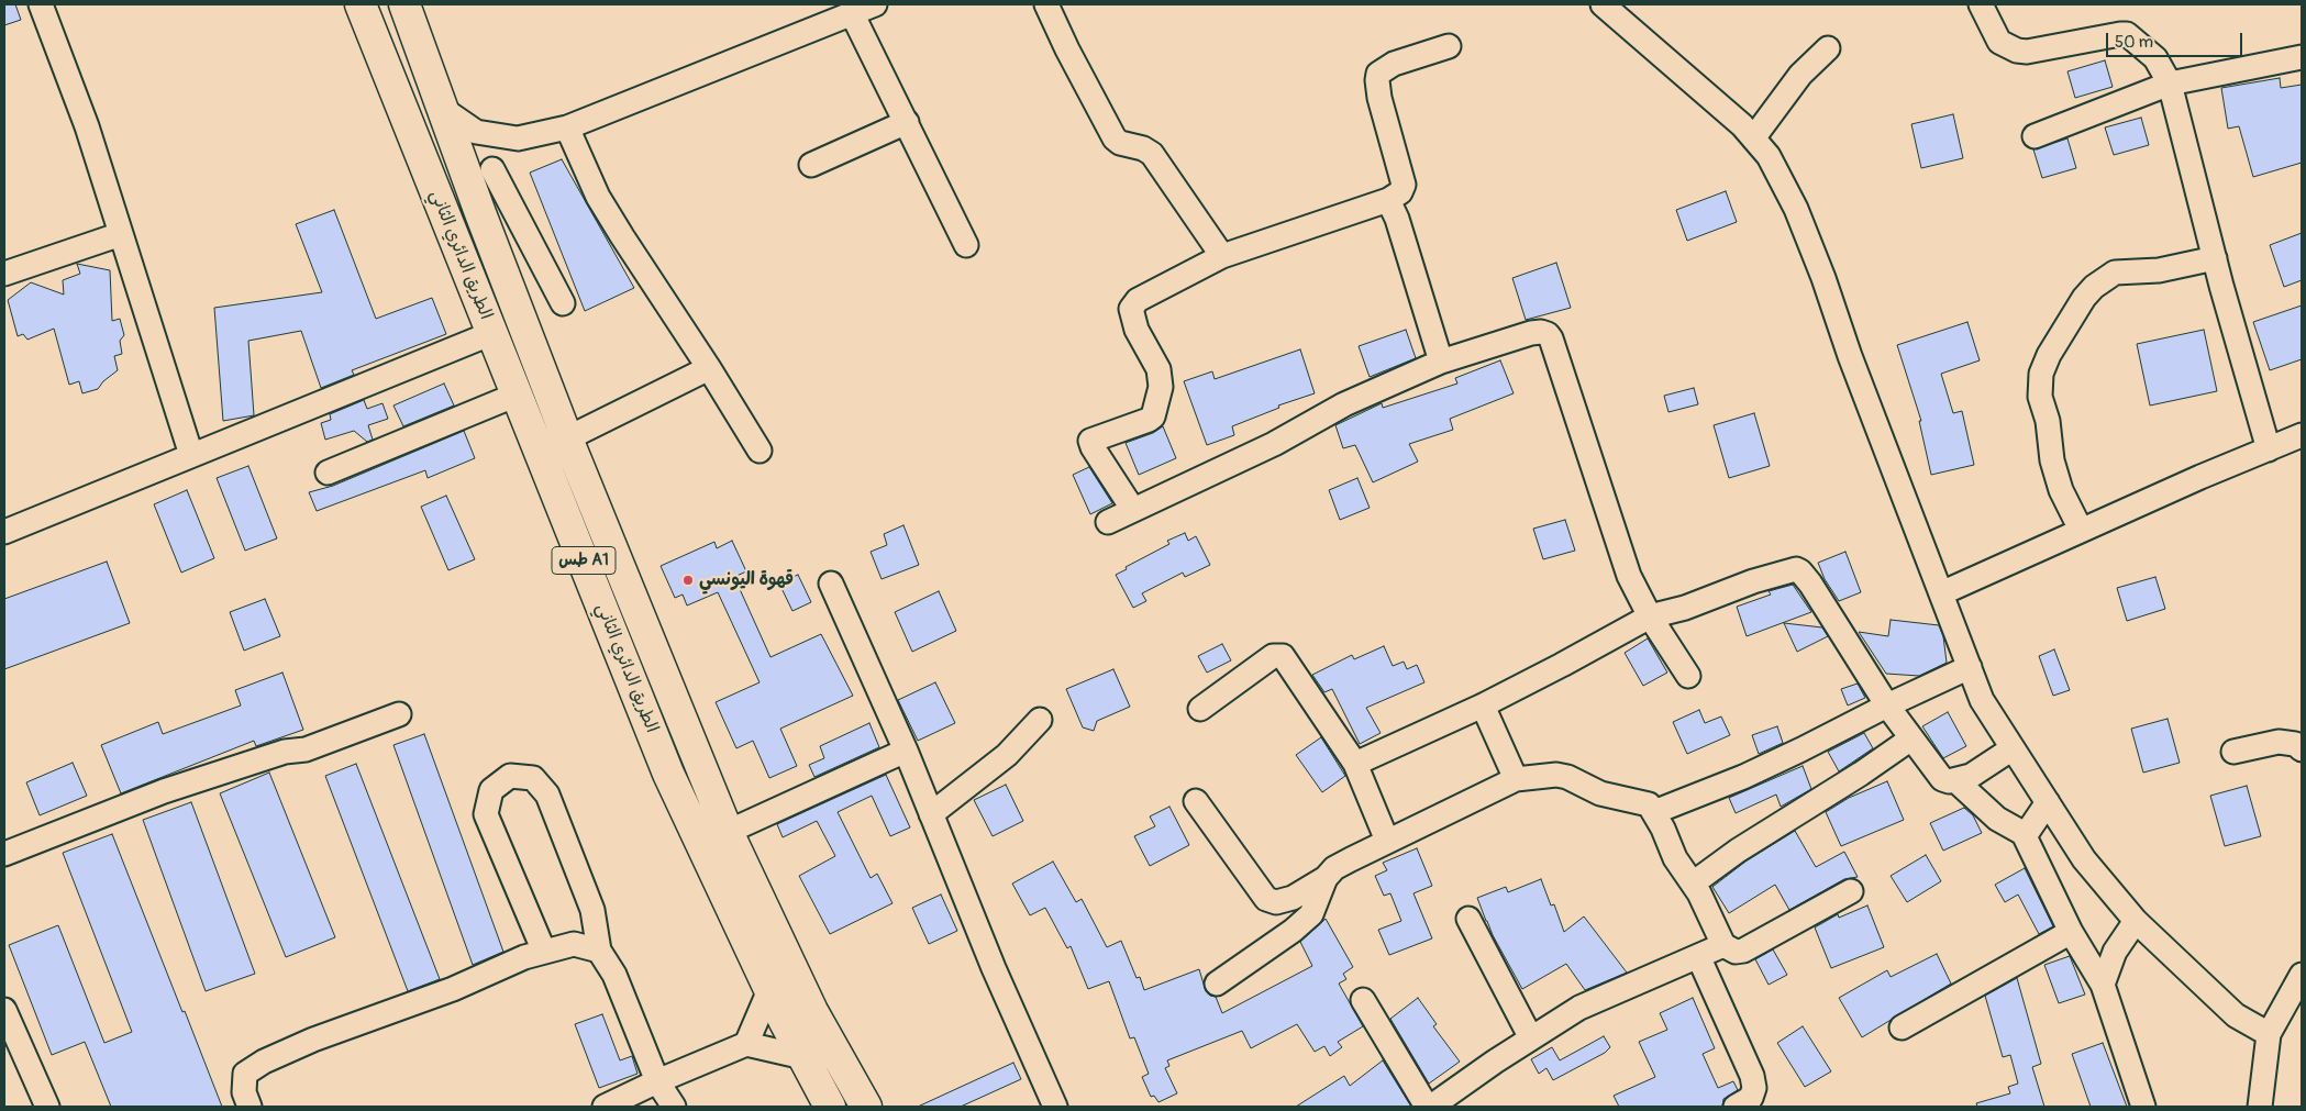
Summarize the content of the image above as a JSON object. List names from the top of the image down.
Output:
{
  "streets": {
    "highway": ["الطريق الدائري الثاني", "طس A1"]
  },
  "places": ["قهوة اليونسي"],
  "scale_bar": "50 m"
}
